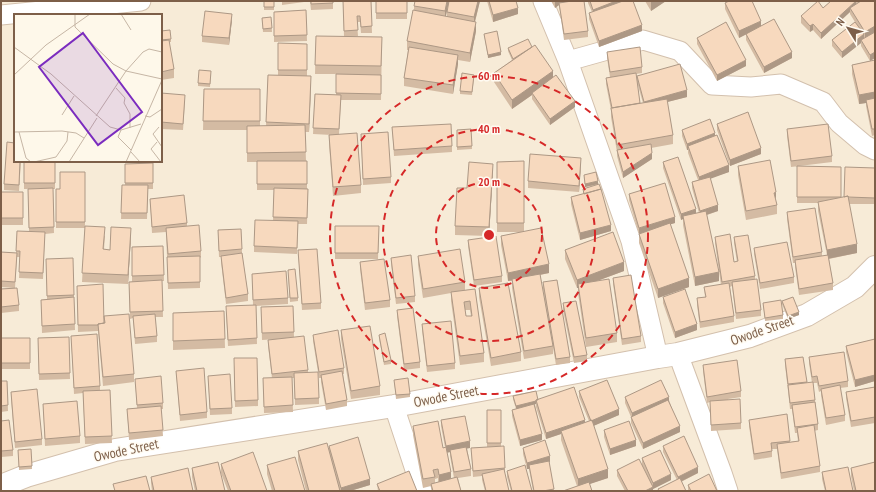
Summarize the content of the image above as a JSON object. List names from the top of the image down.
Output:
{
  "streets": {
    "street": ["Owode Street"]
  },
  "north": "top left",
  "rings": ["60 m", "40 m", "20 m"]
}
